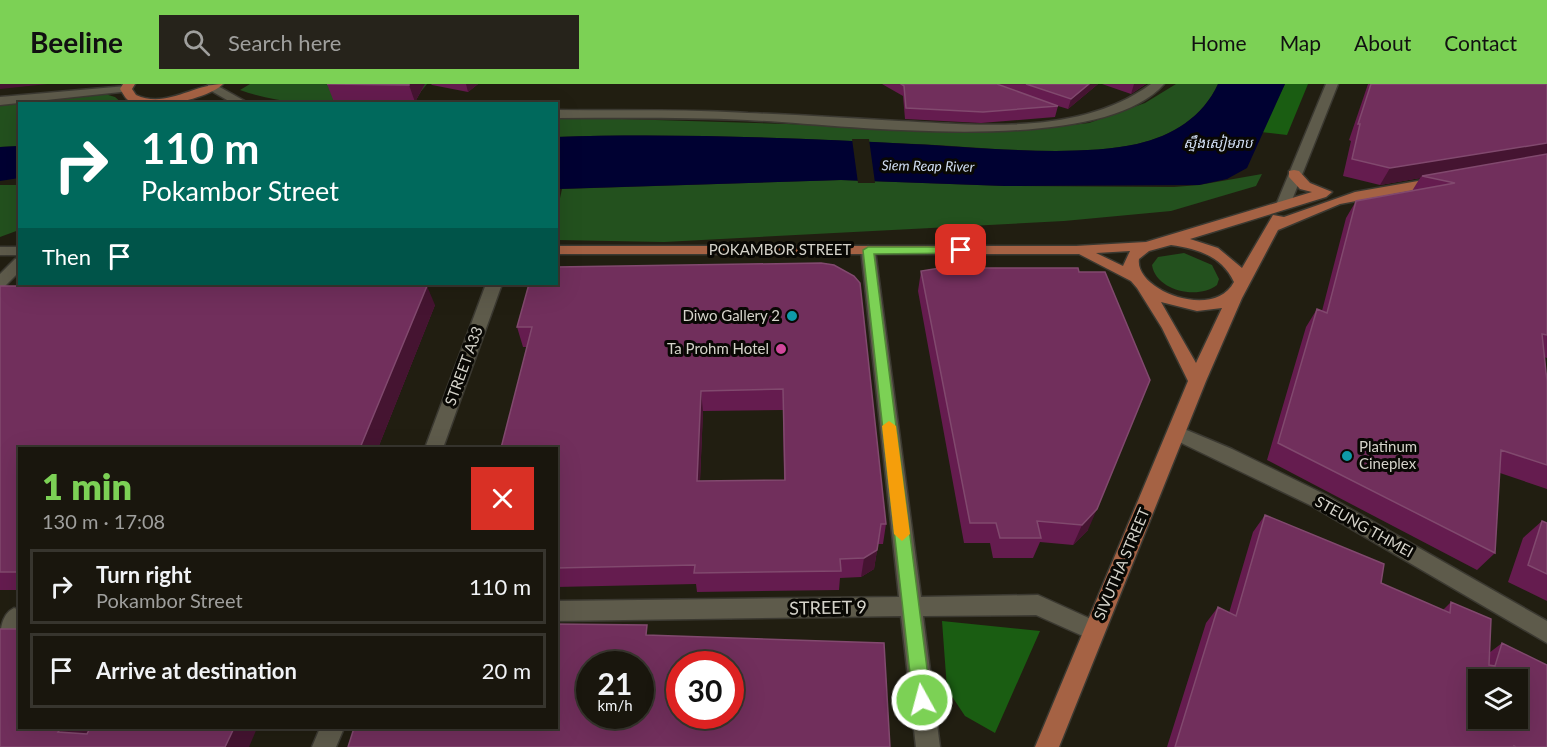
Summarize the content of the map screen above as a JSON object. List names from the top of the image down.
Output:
{
  "streets": {
    "main road": ["POKAMBOR STREET", "SIVUTHA STREET"],
    "street": ["STREET A33", "STEUNG THMEI", "STREET 9"]
  },
  "crossings": [
    ["POKAMBOR STREET", "SIVUTHA STREET"],
    ["STEUNG THMEI", "SIVUTHA STREET"],
    ["SIVUTHA STREET", "STREET 9"]
  ],
  "water": ["ស្ទឹងសៀមរាប", "Siem Reap River"],
  "places": ["Diwo Gallery 2", "Ta Prohm Hotel", "Platinum Cineplex"],
  "page": {
    "header": "Beeline",
    "search": "Search here",
    "nav": [
      "Home",
      "Map",
      "About",
      "Contact"
    ],
    "turn": ["110 m", "Pokambor Street"],
    "then": "Then",
    "heading": ["1 min", "130 m · 17:08"],
    "list": [
      {
        "name": "Turn right",
        "note": "Pokambor Street",
        "value": "110 m"
      },
      {
        "name": "Arrive at destination",
        "value": "20 m"
      }
    ],
    "speed": "21 km/h",
    "limit": "30"
  }
}
